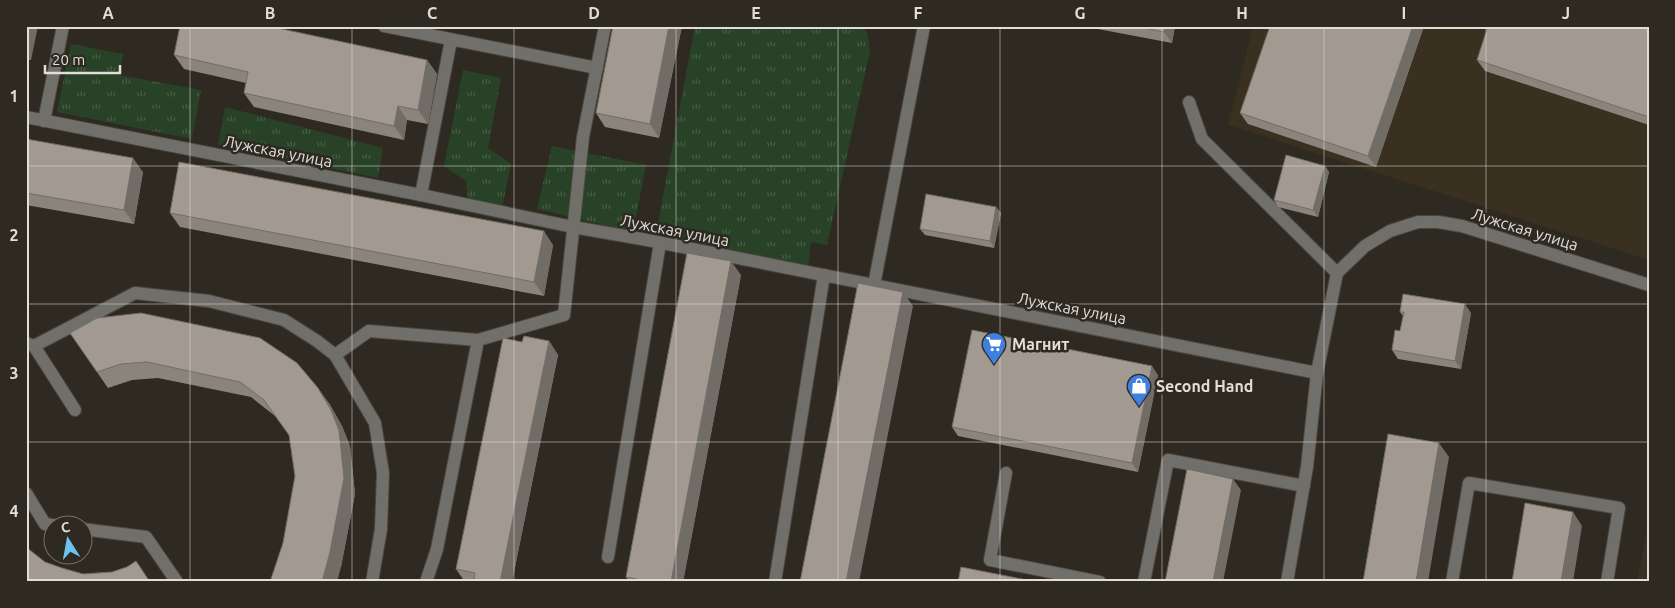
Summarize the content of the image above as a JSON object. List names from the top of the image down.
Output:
{
  "streets": {
    "street": ["Лужская улица"]
  },
  "places": {
    "supermarket": ["Магнит"],
    "shop": ["Second Hand"]
  },
  "scale_bar": "20 m",
  "north": "top",
  "grid": {
    "columns": [
      "A",
      "B",
      "C",
      "D",
      "E",
      "F",
      "G",
      "H",
      "I",
      "J"
    ],
    "rows": [
      "1",
      "2",
      "3",
      "4"
    ]
  }
}
